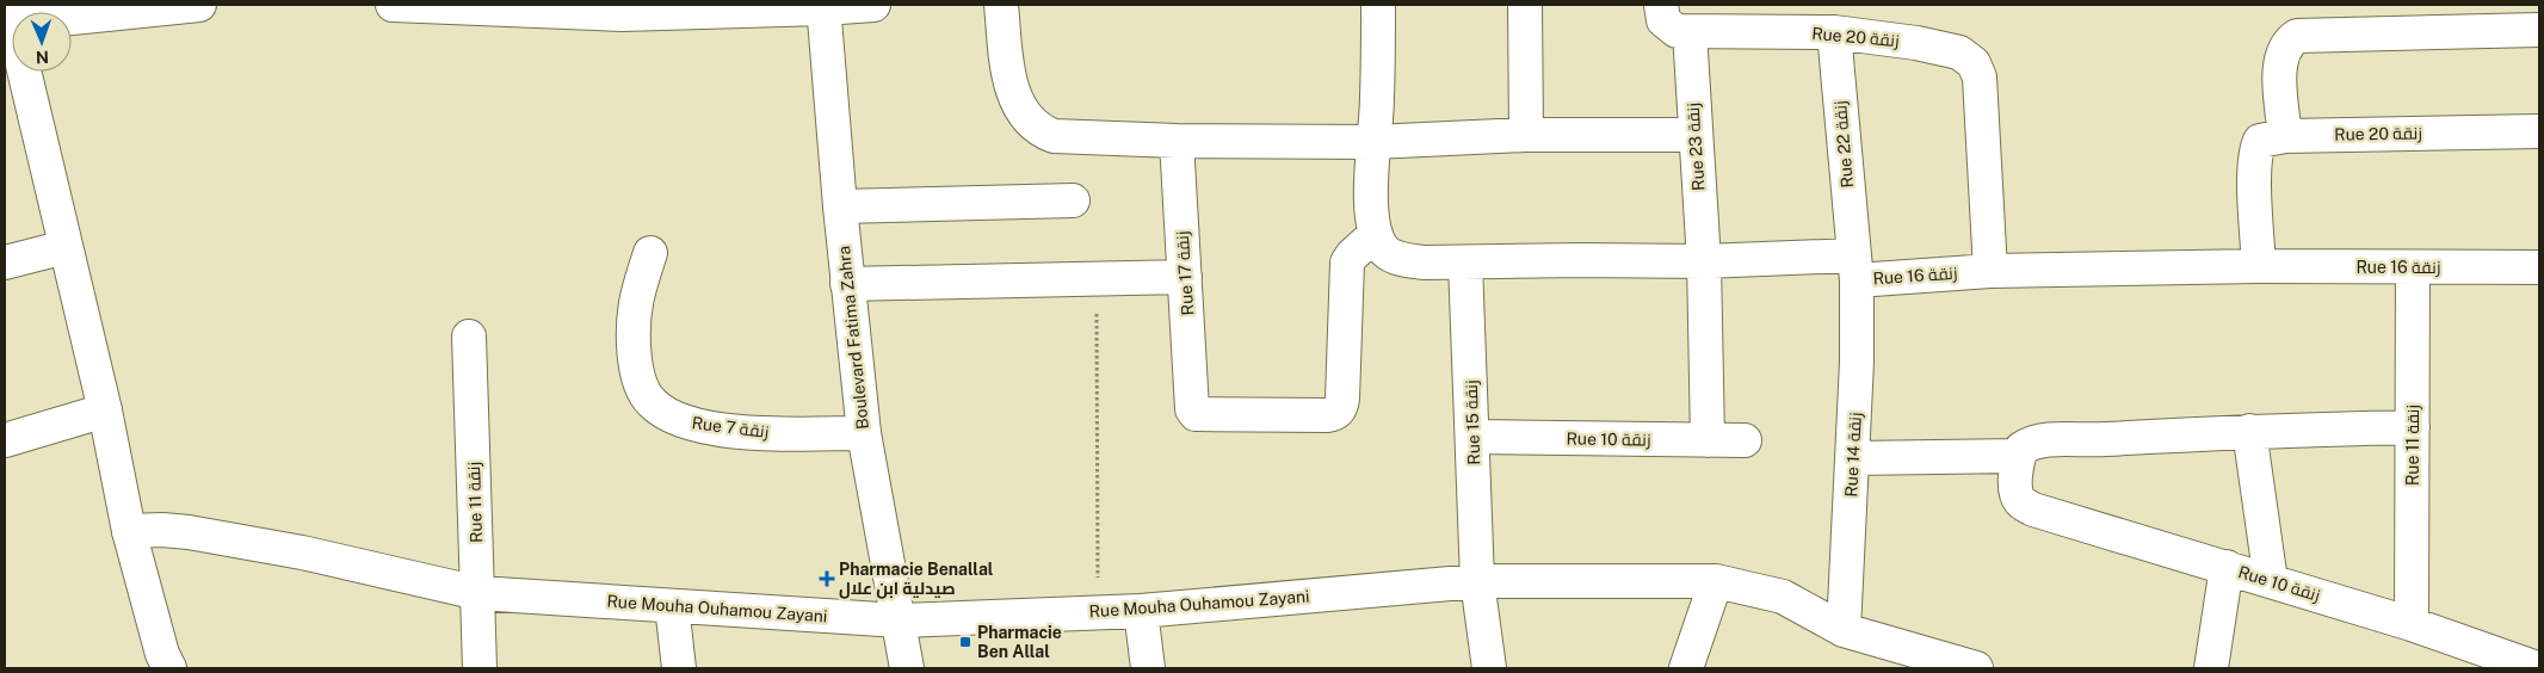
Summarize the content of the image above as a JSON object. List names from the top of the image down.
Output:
{
  "streets": {
    "street": [
      "Rue 20 زنقة",
      "Rue 22 زنقة",
      "Rue 23 زنقة",
      "Rue 16 زنقة",
      "Rue 17 زنقة",
      "Boulevard Fatima Zahra",
      "Rue 15 زنقة",
      "Rue 7 زنقة",
      "Rue 10 زنقة",
      "Rue 11 زنقة",
      "Rue 14 زنقة",
      "Rue Mouha Ouhamou Zayani"
    ]
  },
  "crossings": [
    ["Rue 20 زنقة", "Rue 22 زنقة"],
    ["Rue 20 زنقة", "Rue 23 زنقة"],
    ["Rue 20 زنقة", "Rue 16 زنقة"],
    ["Rue 22 زنقة", "Rue 16 زنقة"],
    ["Rue 22 زنقة", "Rue 14 زنقة"],
    ["Rue 23 زنقة", "Rue 16 زنقة"],
    ["Rue 23 زنقة", "Rue 10 زنقة"],
    ["Rue 16 زنقة", "Rue 17 زنقة"],
    ["Rue 16 زنقة", "Rue 15 زنقة"],
    ["Rue 16 زنقة", "Rue 11 زنقة"],
    ["Rue 16 زنقة", "Rue 14 زنقة"],
    ["Boulevard Fatima Zahra", "Rue 7 زنقة"],
    ["Boulevard Fatima Zahra", "Rue Mouha Ouhamou Zayani"],
    ["Rue 15 زنقة", "Rue 10 زنقة"],
    ["Rue 15 زنقة", "Rue Mouha Ouhamou Zayani"],
    ["Rue 10 زنقة", "Rue 11 زنقة"],
    ["Rue 11 زنقة", "Rue Mouha Ouhamou Zayani"],
    ["Rue 14 زنقة", "Rue Mouha Ouhamou Zayani"]
  ],
  "places": {
    "health": ["Pharmacie Benallal صيدلية ابن علال"],
    "transit": ["Pharmacie Ben Allal"]
  },
  "north": "bottom"
}
